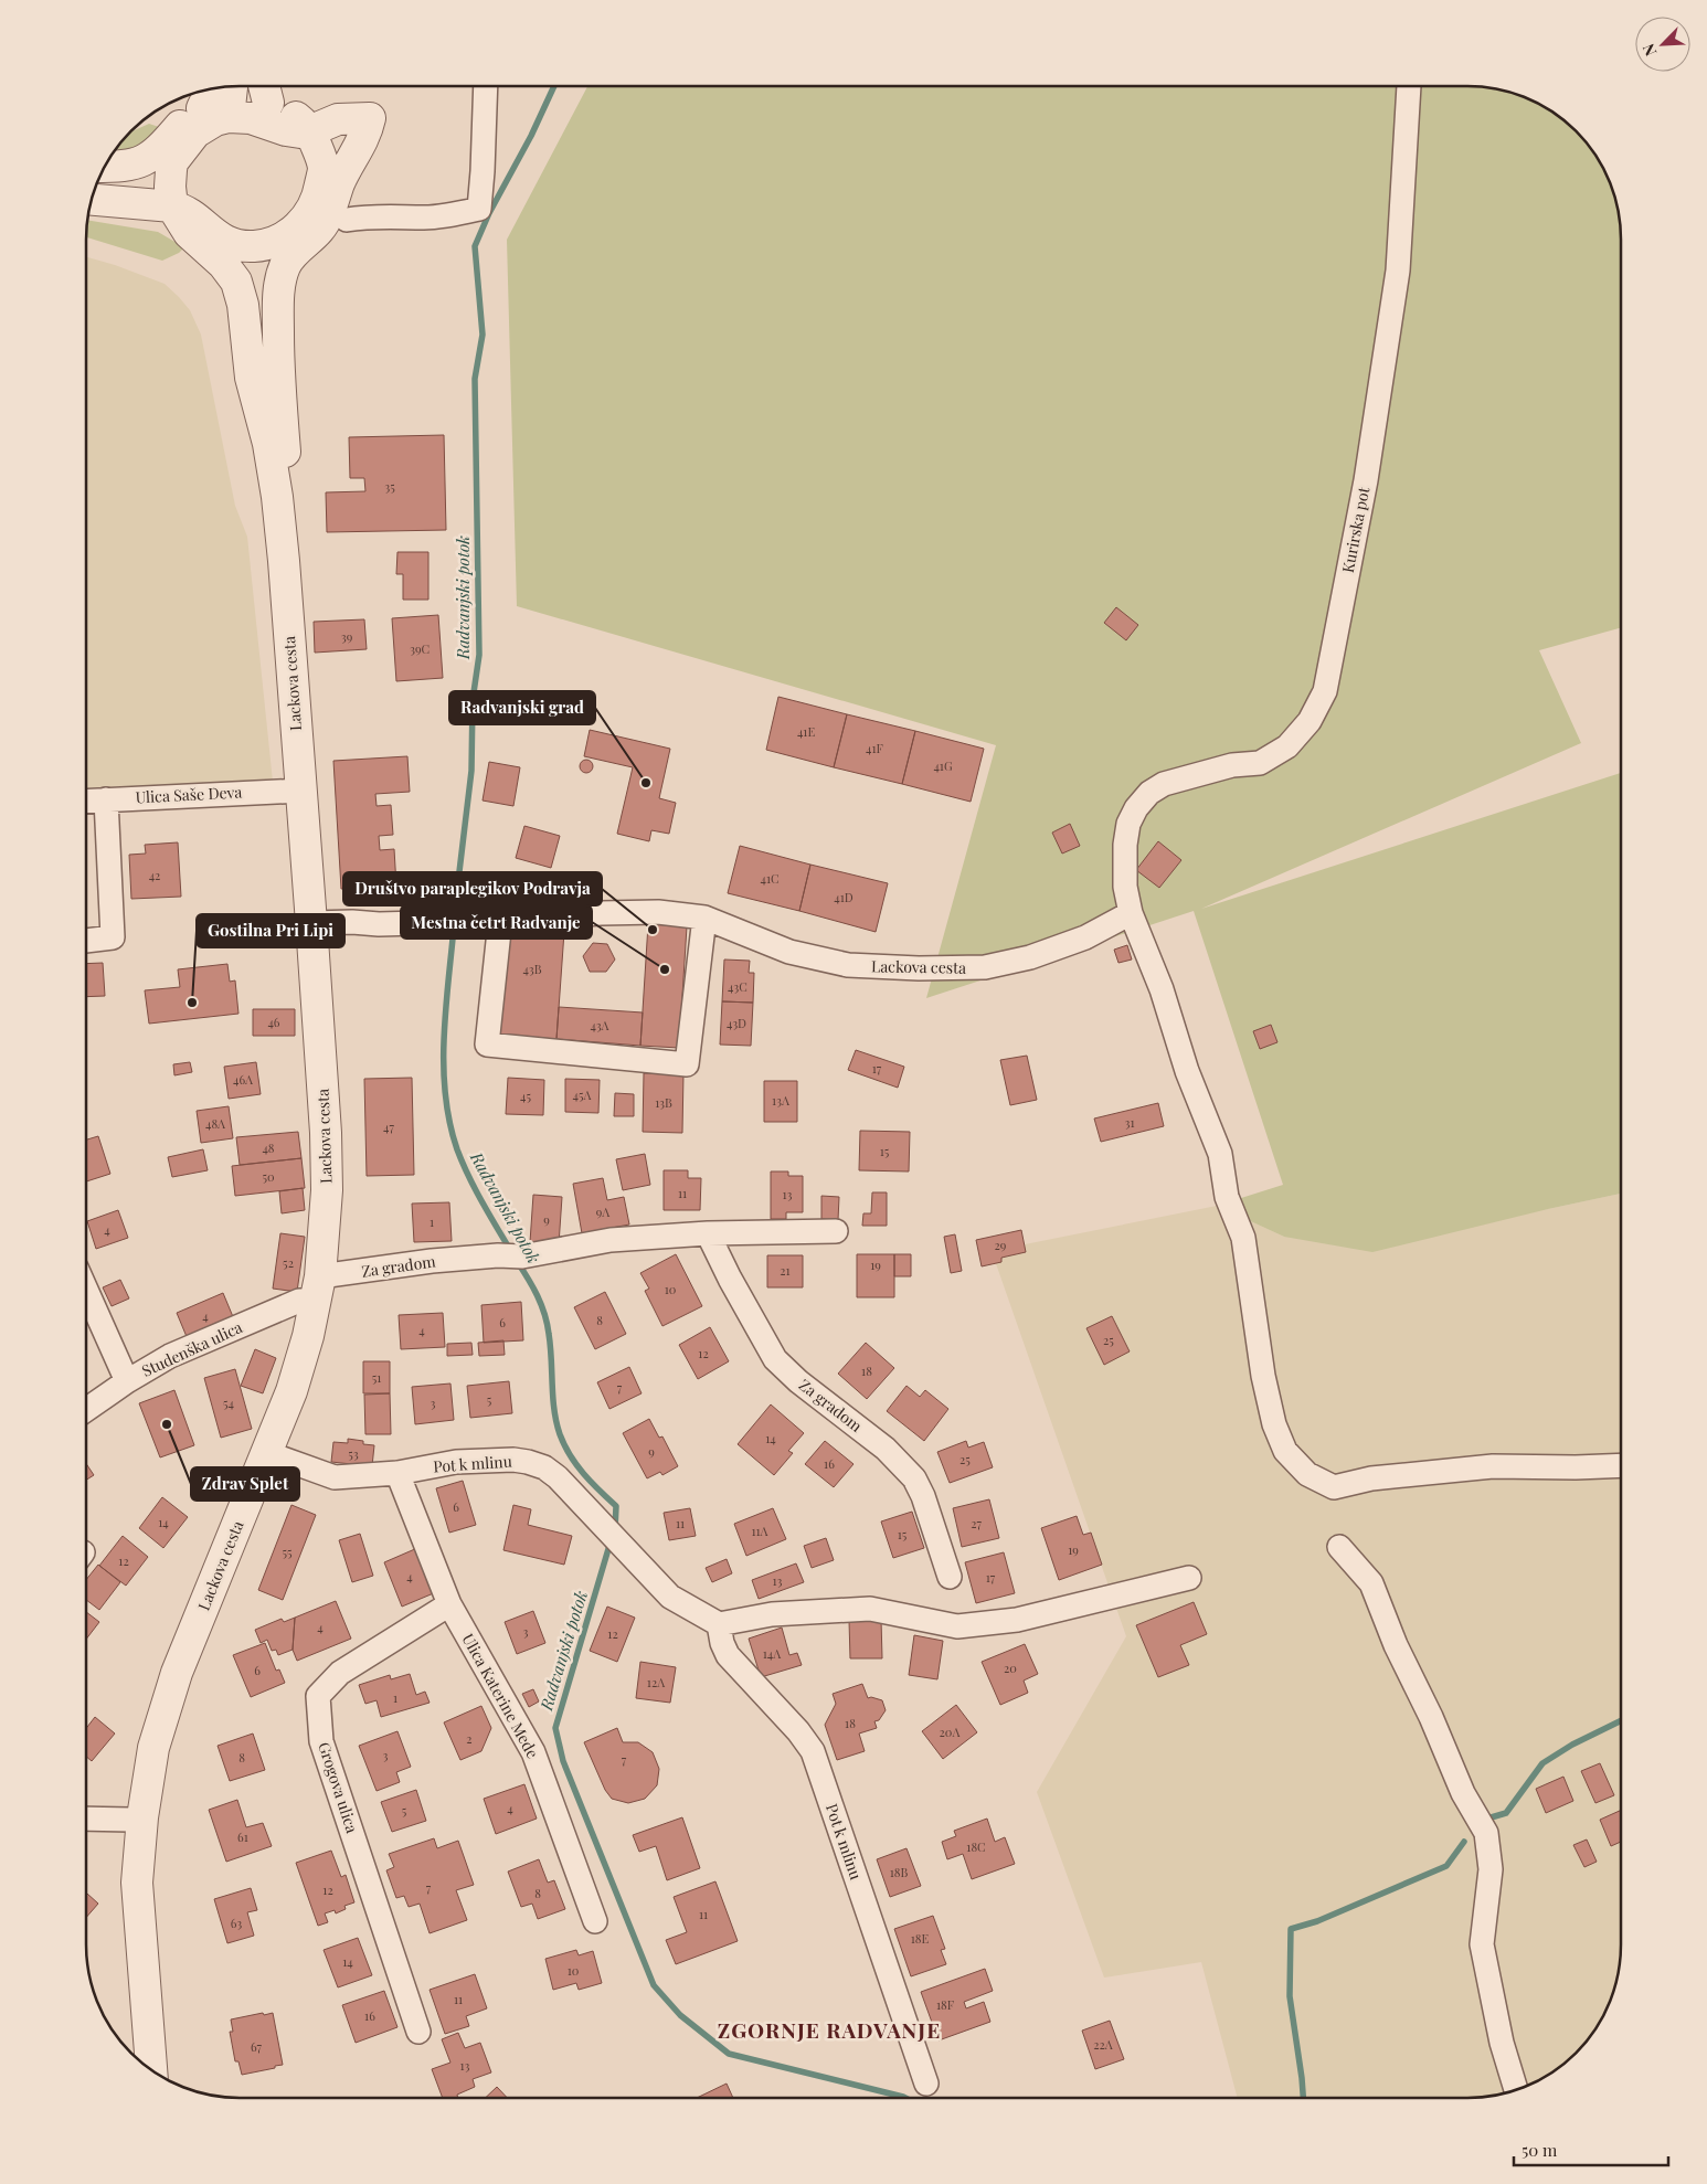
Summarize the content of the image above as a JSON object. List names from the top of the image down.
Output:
{
  "streets": {
    "street": [
      "Kurirska pot",
      "Lackova cesta",
      "Ulica Saše Deva",
      "Za gradom",
      "Studenška ulica",
      "Pot k mlinu",
      "Ulica Katerine Mede",
      "Grogova ulica"
    ]
  },
  "crossings": [
    ["Kurirska pot", "Lackova cesta"],
    ["Lackova cesta", "Ulica Saše Deva"],
    ["Lackova cesta", "Za gradom"],
    ["Lackova cesta", "Studenška ulica"],
    ["Lackova cesta", "Pot k mlinu"],
    ["Za gradom", "Studenška ulica"],
    ["Pot k mlinu", "Ulica Katerine Mede"],
    ["Ulica Katerine Mede", "Grogova ulica"]
  ],
  "districts": ["ZGORNJE RADVANJE"],
  "water": ["Radvanjski potok"],
  "places": [
    "Radvanjski grad",
    "Društvo paraplegikov Podravja",
    "Mestna četrt Radvanje",
    "Gostilna Pri Lipi",
    "Zdrav Splet"
  ],
  "house_numbers": [
    "35",
    "39",
    "39C",
    "41E",
    "41F",
    "41G",
    "42",
    "41C",
    "41D",
    "43B",
    "43C",
    "46",
    "43D",
    "43A",
    "17",
    "46A",
    "45A",
    "45",
    "13A",
    "13B",
    "31",
    "48A",
    "47",
    "48",
    "15",
    "50",
    "11",
    "13",
    "9A",
    "9",
    "1",
    "4",
    "29",
    "52",
    "19",
    "21",
    "10",
    "4",
    "8",
    "6",
    "4",
    "25",
    "12",
    "18",
    "51",
    "7",
    "5",
    "54",
    "3",
    "14",
    "9",
    "53",
    "25",
    "16",
    "6",
    "14",
    "11",
    "27",
    "11A",
    "15",
    "19",
    "55",
    "12",
    "4",
    "17",
    "13",
    "4",
    "3",
    "12",
    "14A",
    "20",
    "6",
    "12A",
    "1",
    "18",
    "20A",
    "2",
    "3",
    "8",
    "7",
    "4",
    "5",
    "61",
    "18C",
    "18B",
    "7",
    "12",
    "8",
    "11",
    "63",
    "18E",
    "14",
    "10",
    "11",
    "18F",
    "16",
    "22A",
    "67",
    "13"
  ],
  "scale_bar": "50 m",
  "north": "bottom left"
}
